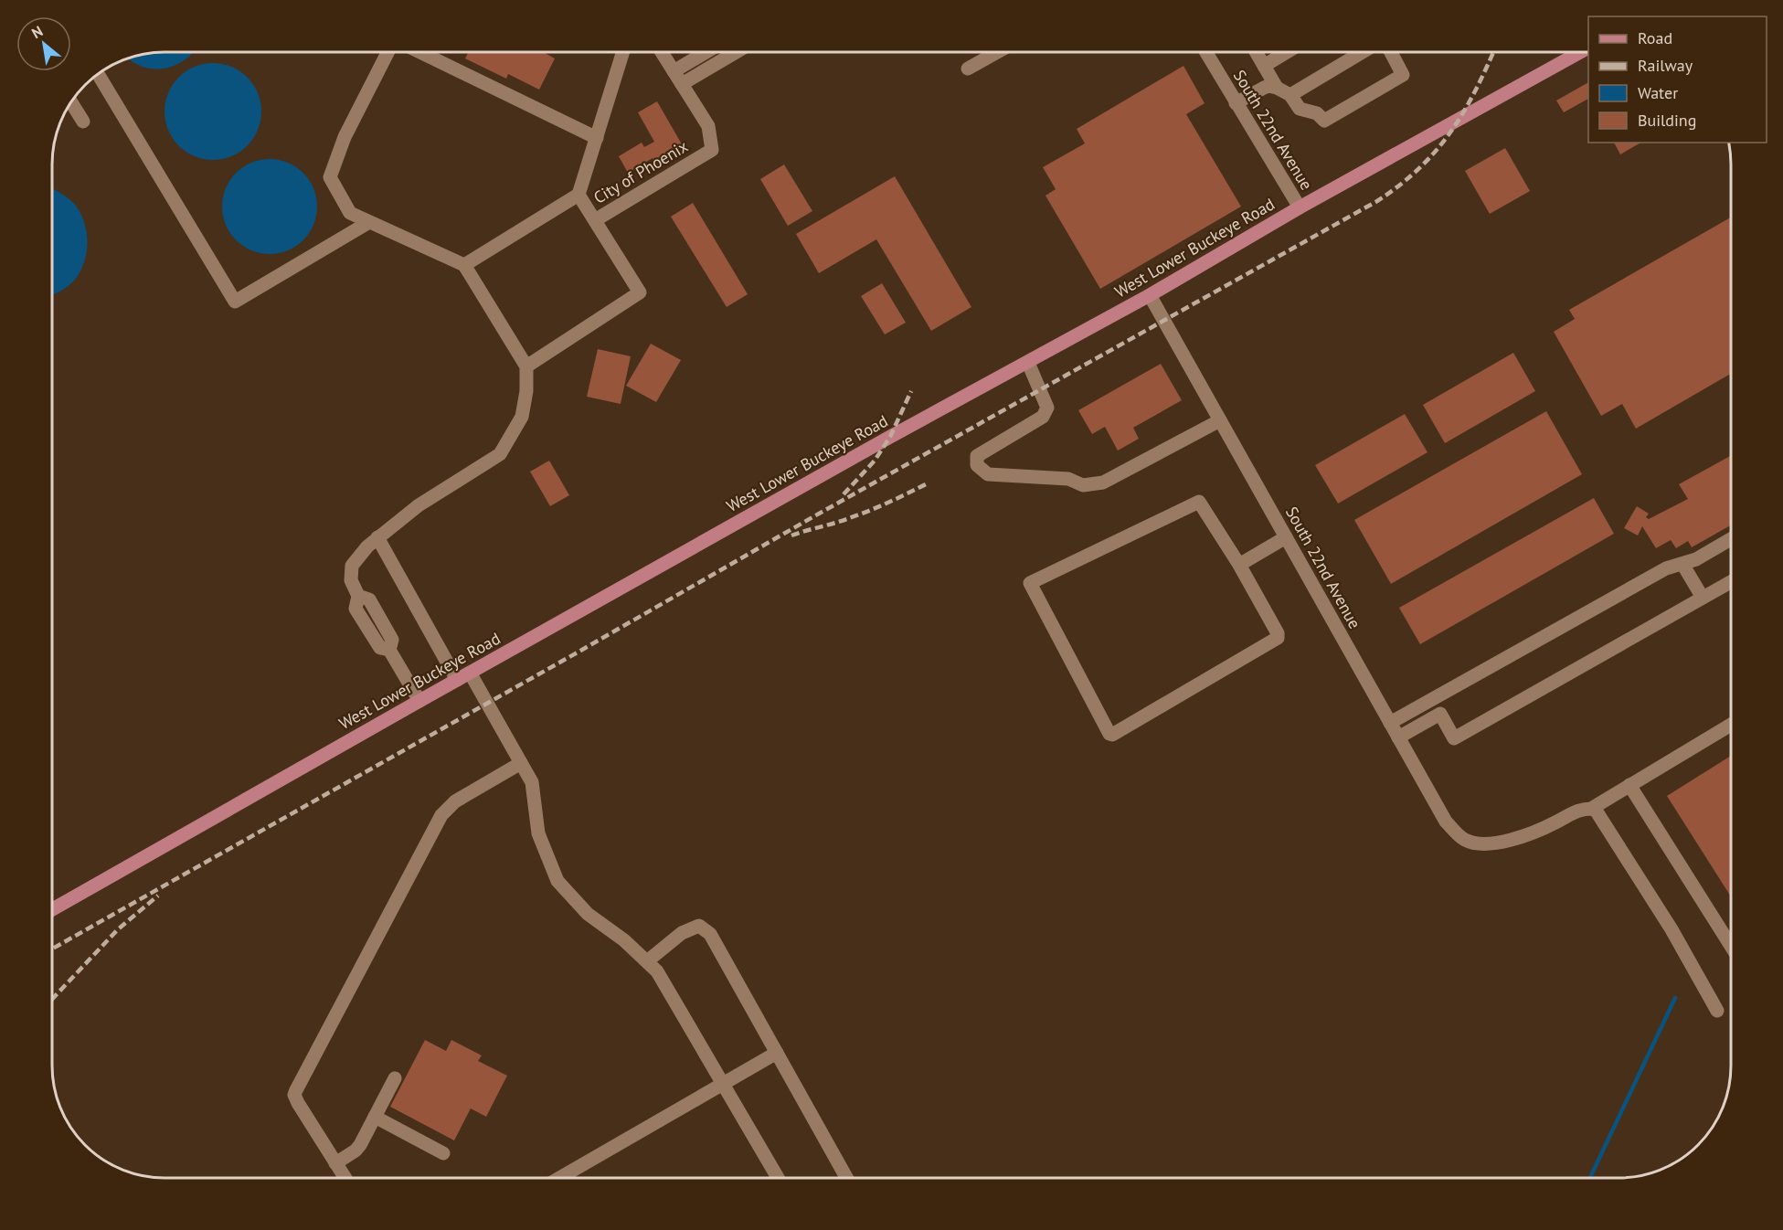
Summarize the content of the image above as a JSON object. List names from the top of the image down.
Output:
{
  "streets": {
    "main road": ["West Lower Buckeye Road"],
    "street": ["South 22nd Avenue", "City of Phoenix"]
  },
  "crossings": [
    ["South 22nd Avenue", "West Lower Buckeye Road"]
  ],
  "legend": [
    "Road",
    "Railway",
    "Water",
    "Building"
  ],
  "north": "top left"
}
